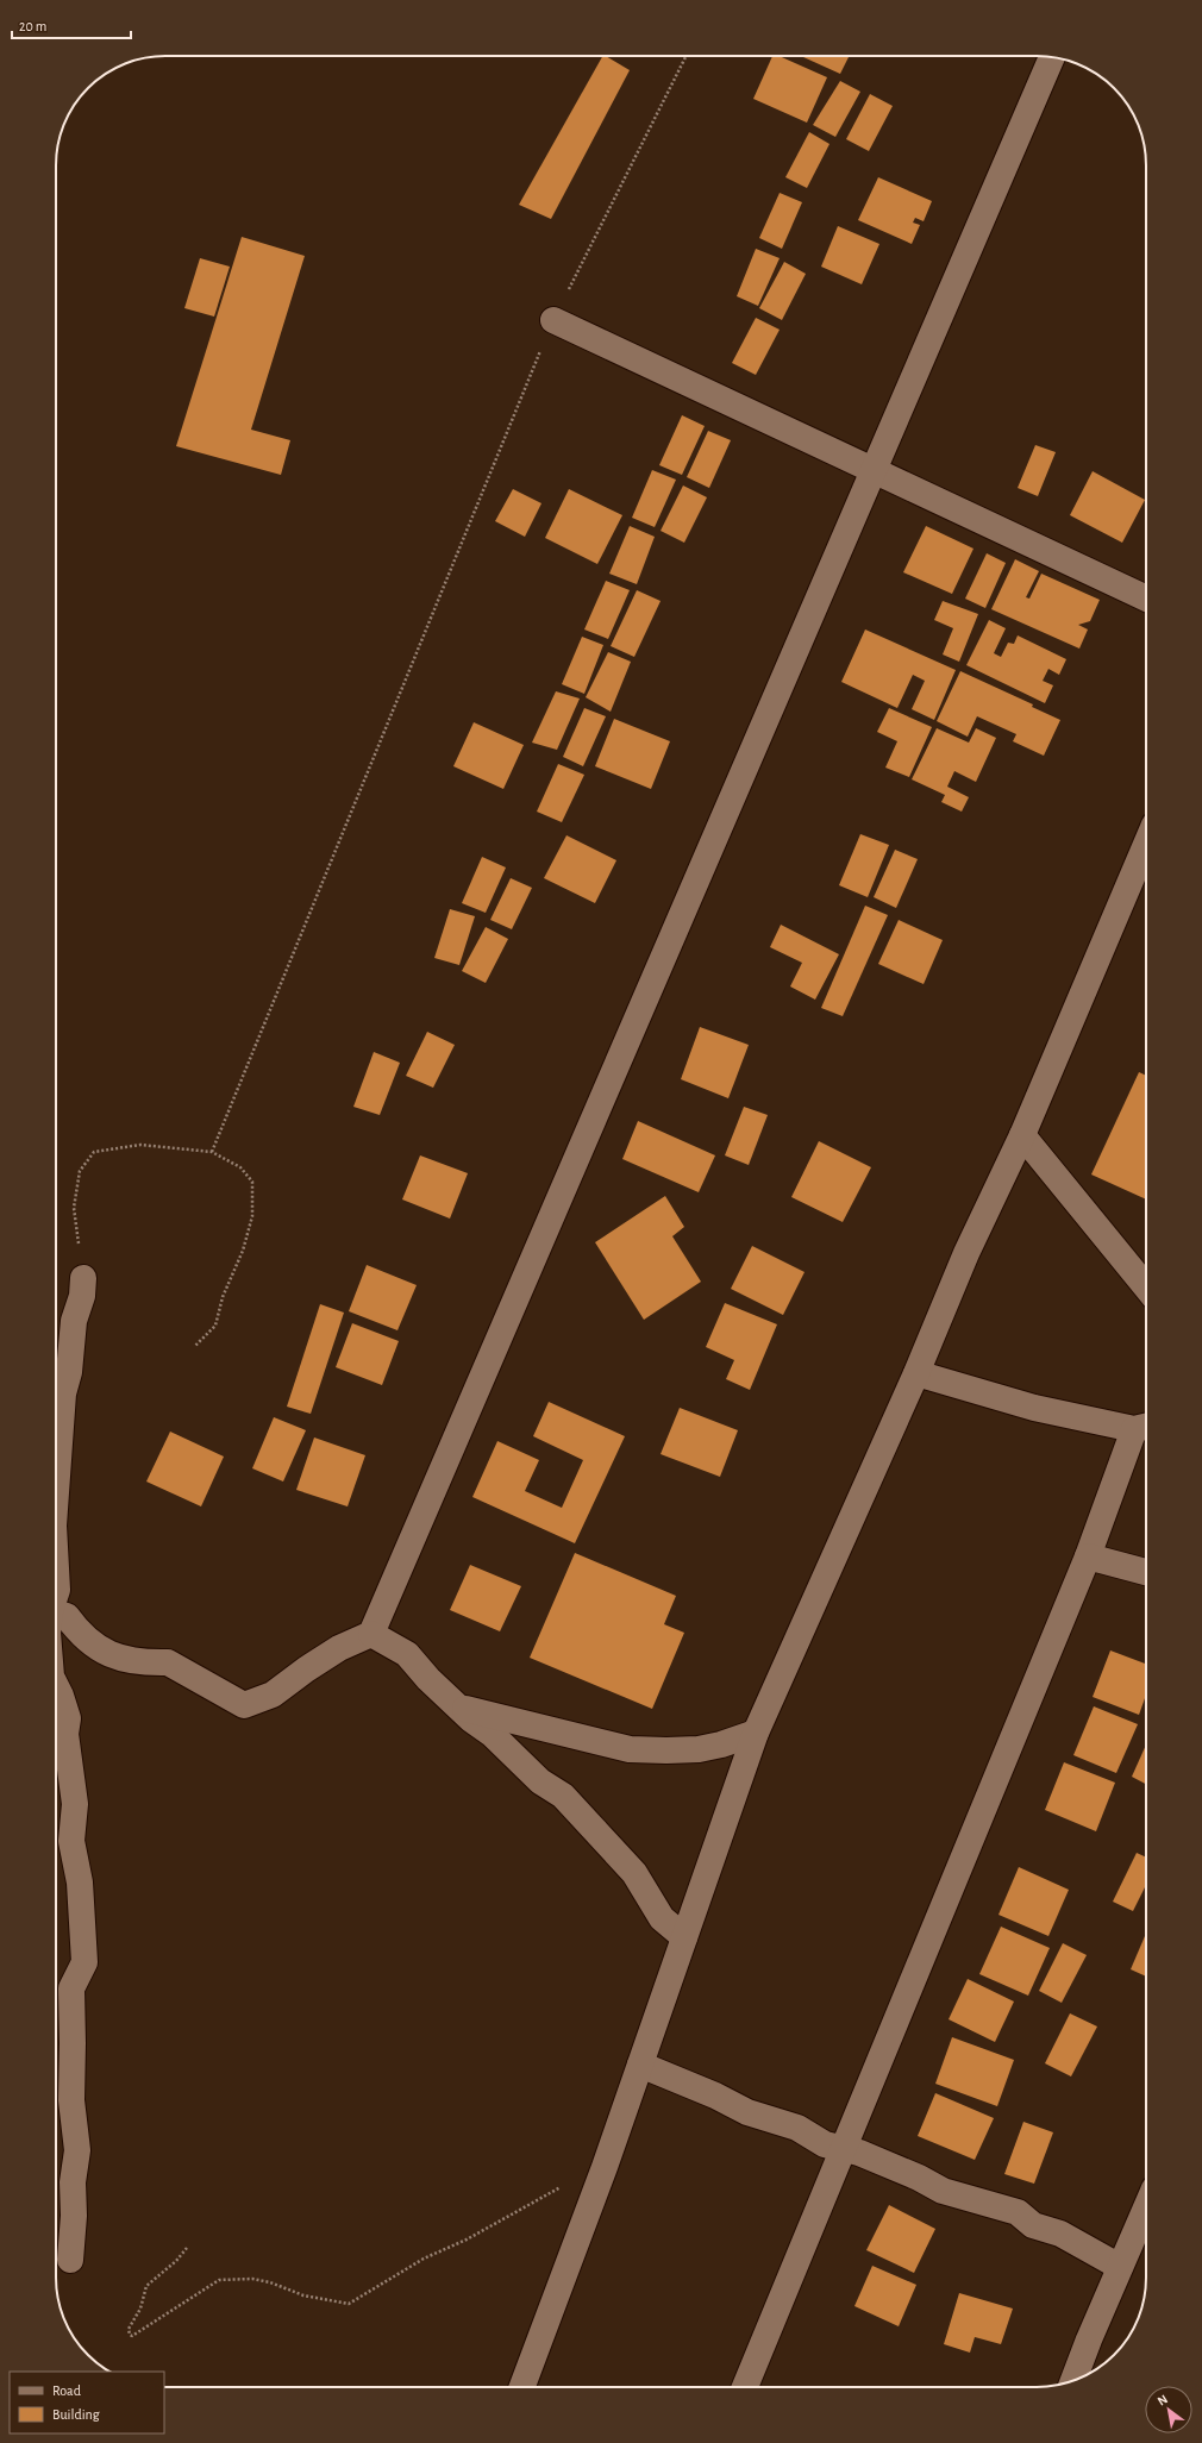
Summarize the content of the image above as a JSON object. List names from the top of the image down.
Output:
{
  "legend": ["Road", "Building"],
  "scale_bar": "20 m",
  "north": "top left"
}
